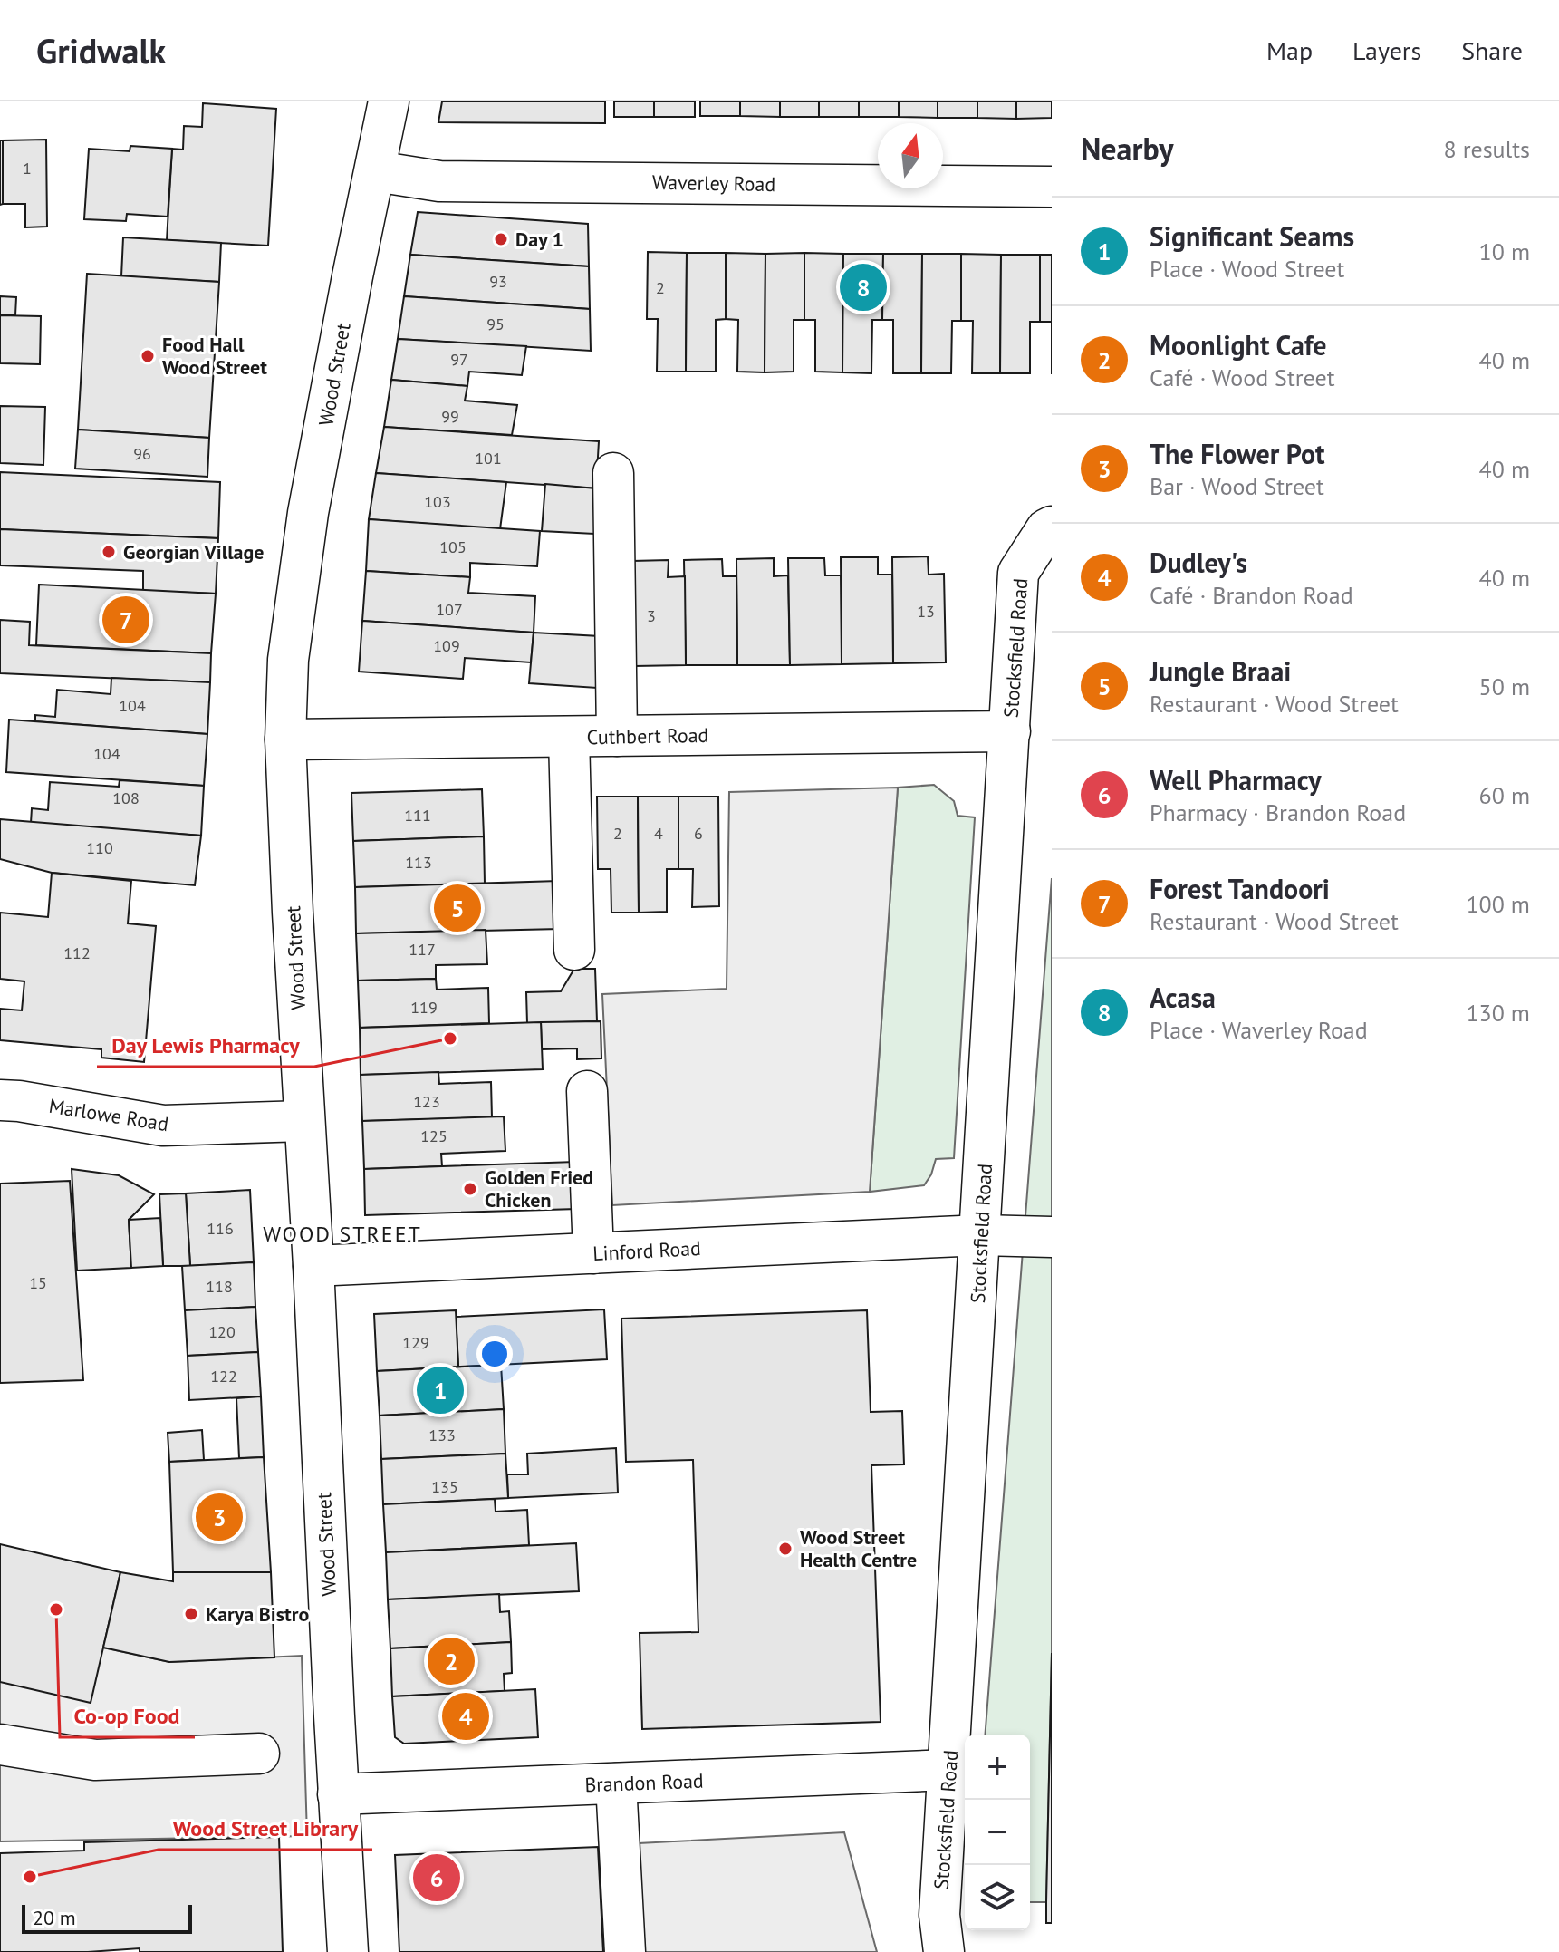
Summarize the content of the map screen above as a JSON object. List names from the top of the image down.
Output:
{
  "streets": {
    "street": [
      "Waverley Road",
      "Wood Street",
      "Stocksfield Road",
      "Cuthbert Road",
      "Marlowe Road",
      "Linford Road",
      "Brandon Road"
    ]
  },
  "crossings": [
    ["Waverley Road", "Wood Street"],
    ["Wood Street", "Cuthbert Road"],
    ["Wood Street", "Marlowe Road"],
    ["Wood Street", "Linford Road"],
    ["Wood Street", "Brandon Road"],
    ["Stocksfield Road", "Cuthbert Road"],
    ["Stocksfield Road", "Linford Road"],
    ["Stocksfield Road", "Brandon Road"]
  ],
  "districts": ["WOOD STREET"],
  "places": [
    "Day 1",
    "Food Hall Wood Street",
    "Georgian Village",
    "Day Lewis Pharmacy",
    "Golden Fried Chicken",
    "Wood Street Health Centre",
    "Co-op Food",
    "Karya Bistro",
    "Wood Street Library"
  ],
  "house_numbers": [
    "1",
    "93",
    "2",
    "95",
    "97",
    "99",
    "96",
    "101",
    "103",
    "105",
    "107",
    "13",
    "3",
    "109",
    "104",
    "104",
    "108",
    "111",
    "2",
    "4",
    "6",
    "110",
    "113",
    "117",
    "112",
    "119",
    "123",
    "125",
    "116",
    "15",
    "118",
    "120",
    "129",
    "122",
    "133",
    "135"
  ],
  "scale_bar": "20 m",
  "north": "top",
  "page": {
    "header": "Gridwalk",
    "nav": ["Map", "Layers", "Share"],
    "heading": ["Nearby", "8 results"],
    "list": [
      {
        "mark": "1",
        "name": "Significant Seams",
        "note": "Place · Wood Street",
        "value": "10 m"
      },
      {
        "mark": "2",
        "name": "Moonlight Cafe",
        "note": "Café · Wood Street",
        "value": "40 m"
      },
      {
        "mark": "3",
        "name": "The Flower Pot",
        "note": "Bar · Wood Street",
        "value": "40 m"
      },
      {
        "mark": "4",
        "name": "Dudley's",
        "note": "Café · Brandon Road",
        "value": "40 m"
      },
      {
        "mark": "5",
        "name": "Jungle Braai",
        "note": "Restaurant · Wood Street",
        "value": "50 m"
      },
      {
        "mark": "6",
        "name": "Well Pharmacy",
        "note": "Pharmacy · Brandon Road",
        "value": "60 m"
      },
      {
        "mark": "7",
        "name": "Forest Tandoori",
        "note": "Restaurant · Wood Street",
        "value": "100 m"
      },
      {
        "mark": "8",
        "name": "Acasa",
        "note": "Place · Waverley Road",
        "value": "130 m"
      }
    ],
    "pins": [
      "8",
      "7",
      "5",
      "1",
      "3",
      "2",
      "4",
      "6"
    ],
    "map_buttons": ["+", "−"],
    "scale": "20 m"
  }
}
